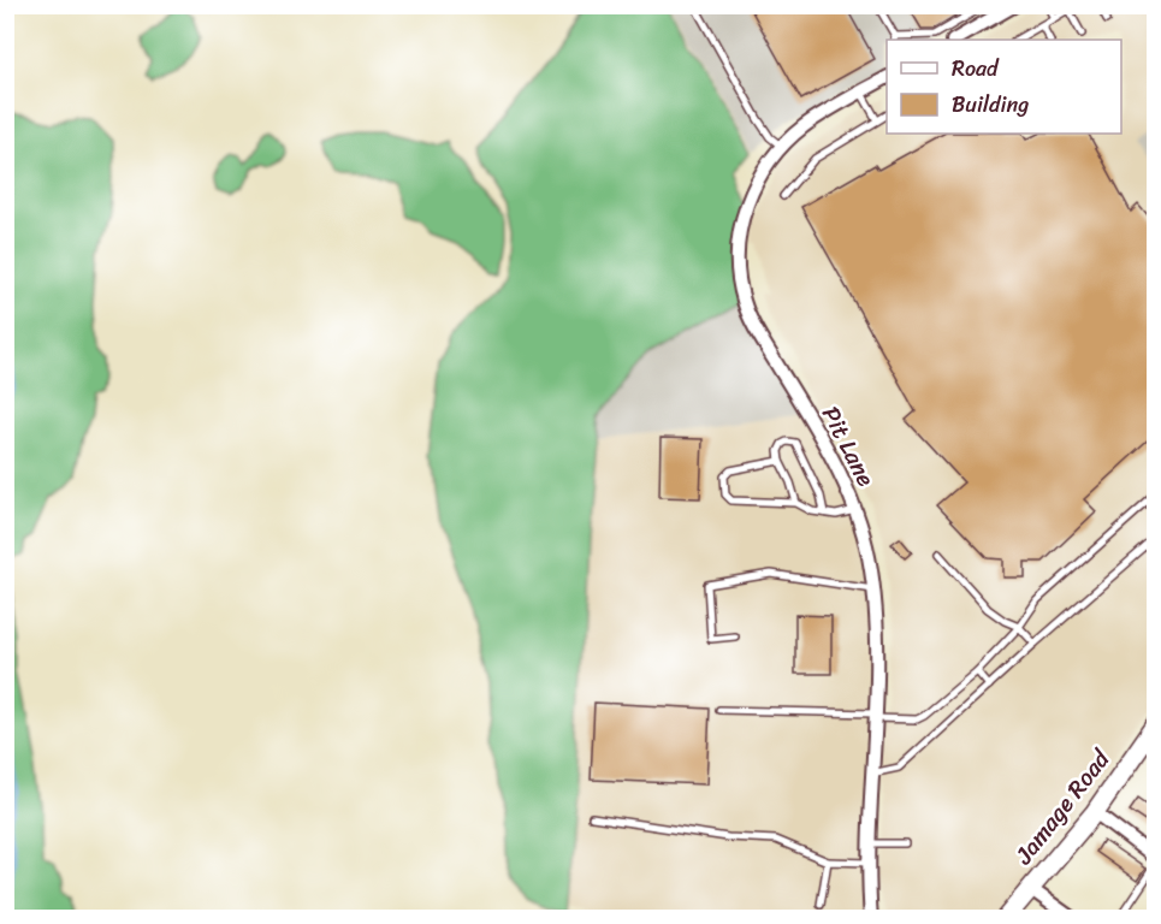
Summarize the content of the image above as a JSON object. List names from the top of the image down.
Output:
{
  "streets": {
    "street": ["Pit Lane", "Jamage Road"]
  },
  "legend": ["Road", "Building"]
}
